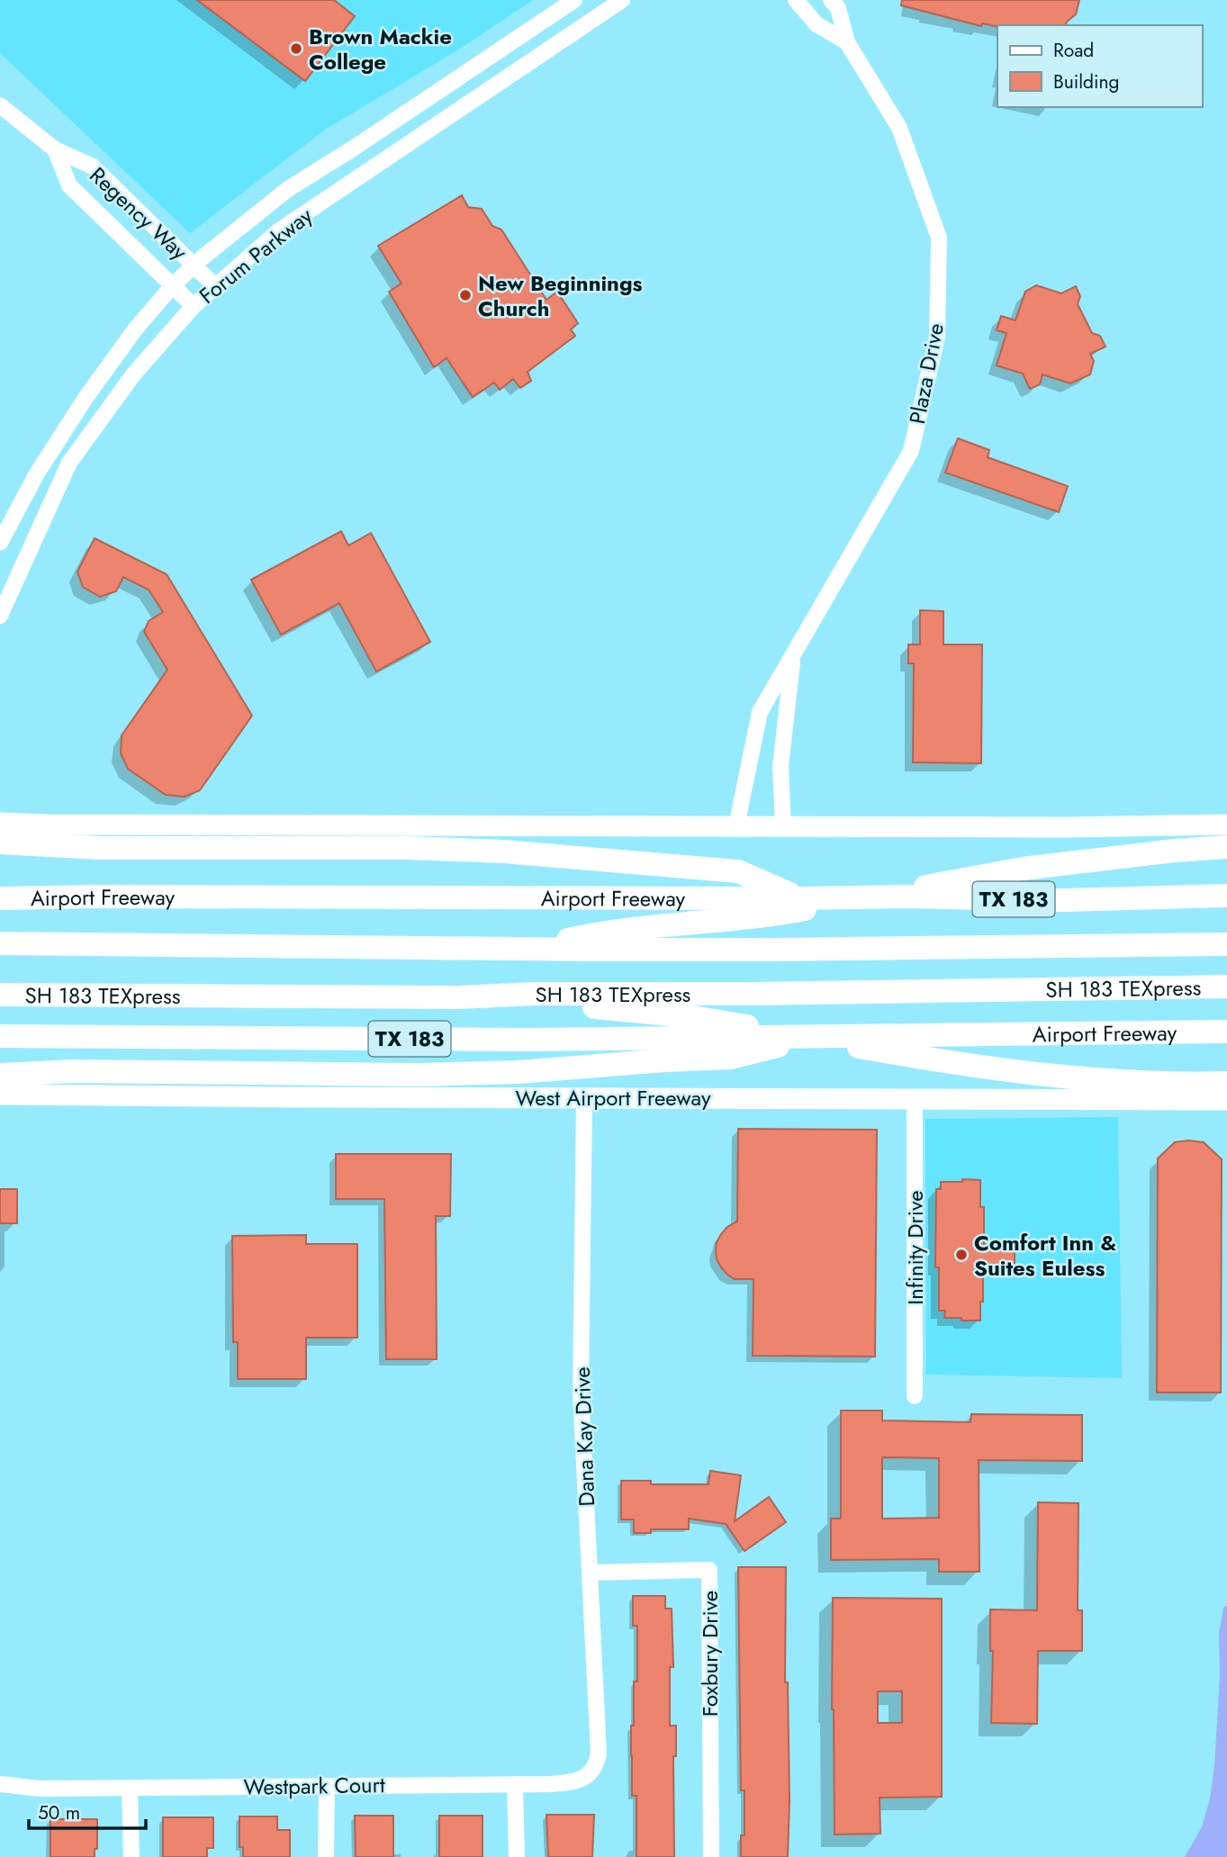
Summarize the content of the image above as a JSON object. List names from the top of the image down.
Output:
{
  "streets": {
    "highway": ["Airport Freeway", "TX 183", "SH 183 TEXpress"],
    "main road": ["West Airport Freeway"],
    "street": [
      "Regency Way",
      "Forum Parkway",
      "Plaza Drive",
      "Infinity Drive",
      "Dana Kay Drive",
      "Foxbury Drive",
      "Westpark Court"
    ]
  },
  "crossings": [
    ["Regency Way", "Forum Parkway"],
    ["West Airport Freeway", "Infinity Drive"],
    ["West Airport Freeway", "Dana Kay Drive"],
    ["Dana Kay Drive", "Foxbury Drive"],
    ["Dana Kay Drive", "Westpark Court"]
  ],
  "places": ["Brown Mackie College", "New Beginnings Church", "Comfort Inn & Suites Euless"],
  "legend": ["Road", "Building"],
  "scale_bar": "50 m"
}
